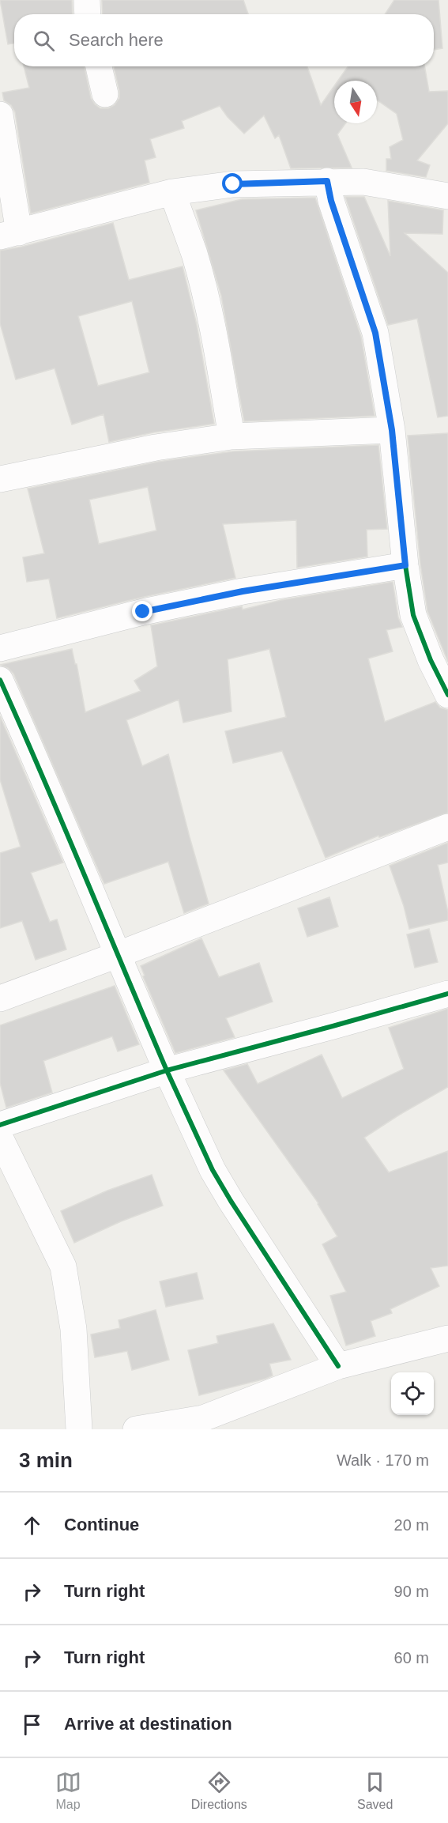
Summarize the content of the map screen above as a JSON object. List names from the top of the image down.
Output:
{
  "north": "bottom",
  "page": {
    "search": "Search here",
    "heading": ["3 min", "Walk · 170 m"],
    "list": [
      ["Continue", "20 m"],
      ["Turn right", "90 m"],
      ["Turn right", "60 m"],
      "Arrive at destination"
    ],
    "nav": ["Map", "Directions", "Saved"]
  }
}
